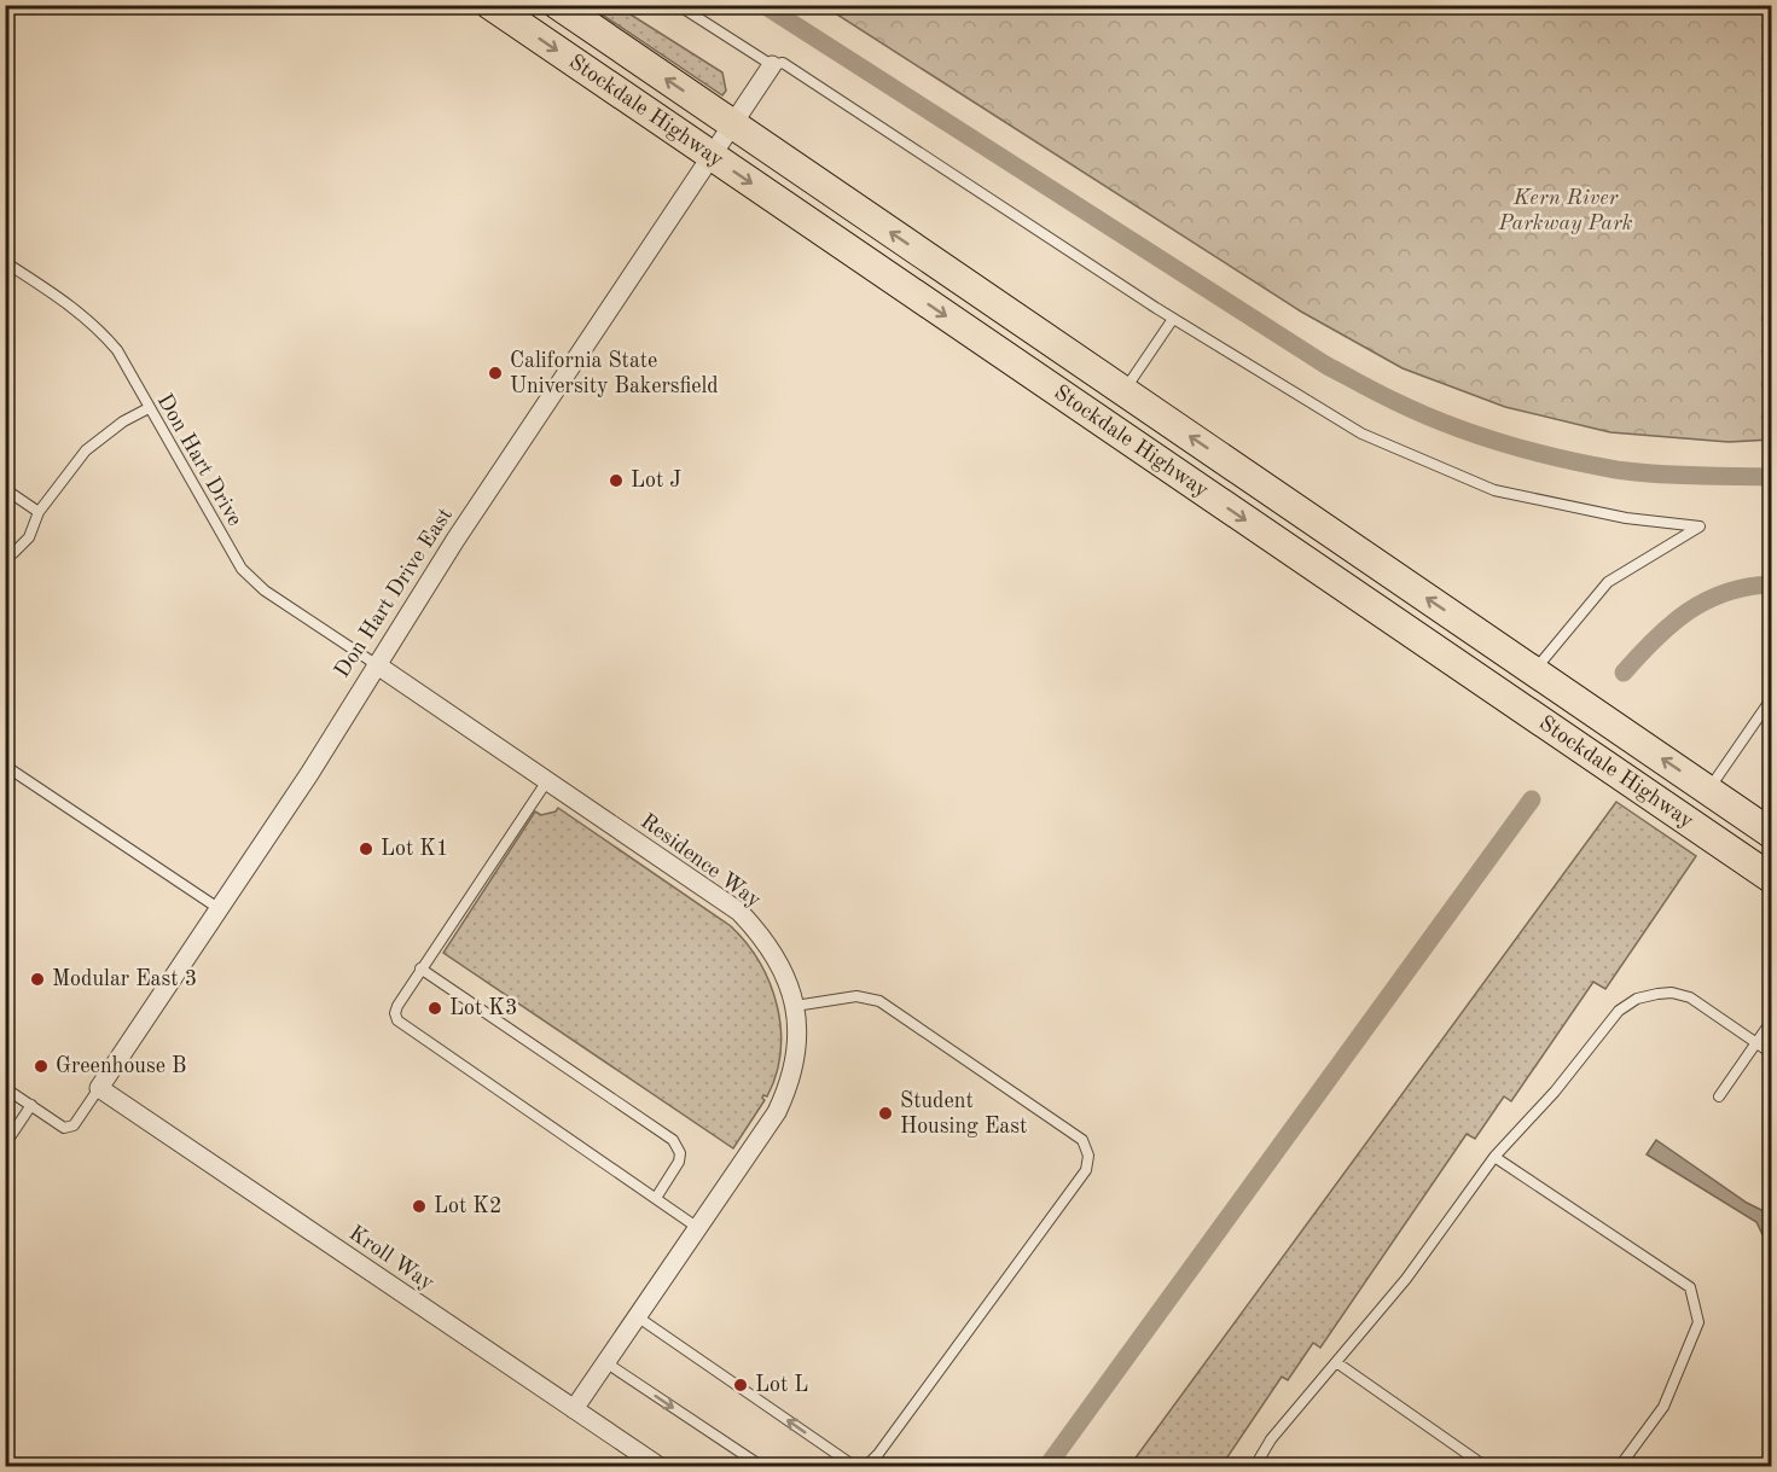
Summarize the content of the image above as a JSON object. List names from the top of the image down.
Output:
{
  "streets": {
    "main road": ["Stockdale Highway"],
    "street": ["Don Hart Drive East", "Residence Way", "Kroll Way"],
    "lane": ["Don Hart Drive"]
  },
  "crossings": [
    ["Stockdale Highway", "Don Hart Drive East"],
    ["Don Hart Drive", "Don Hart Drive East"],
    ["Don Hart Drive", "Residence Way"],
    ["Don Hart Drive East", "Residence Way"],
    ["Don Hart Drive East", "Kroll Way"],
    ["Residence Way", "Kroll Way"]
  ],
  "parks": ["Kern River Parkway Park"],
  "places": [
    "California State University Bakersfield",
    "Lot J",
    "Lot K1",
    "Modular East 3",
    "Lot K3",
    "Greenhouse B",
    "Student Housing East",
    "Lot K2",
    "Lot L"
  ]
}
